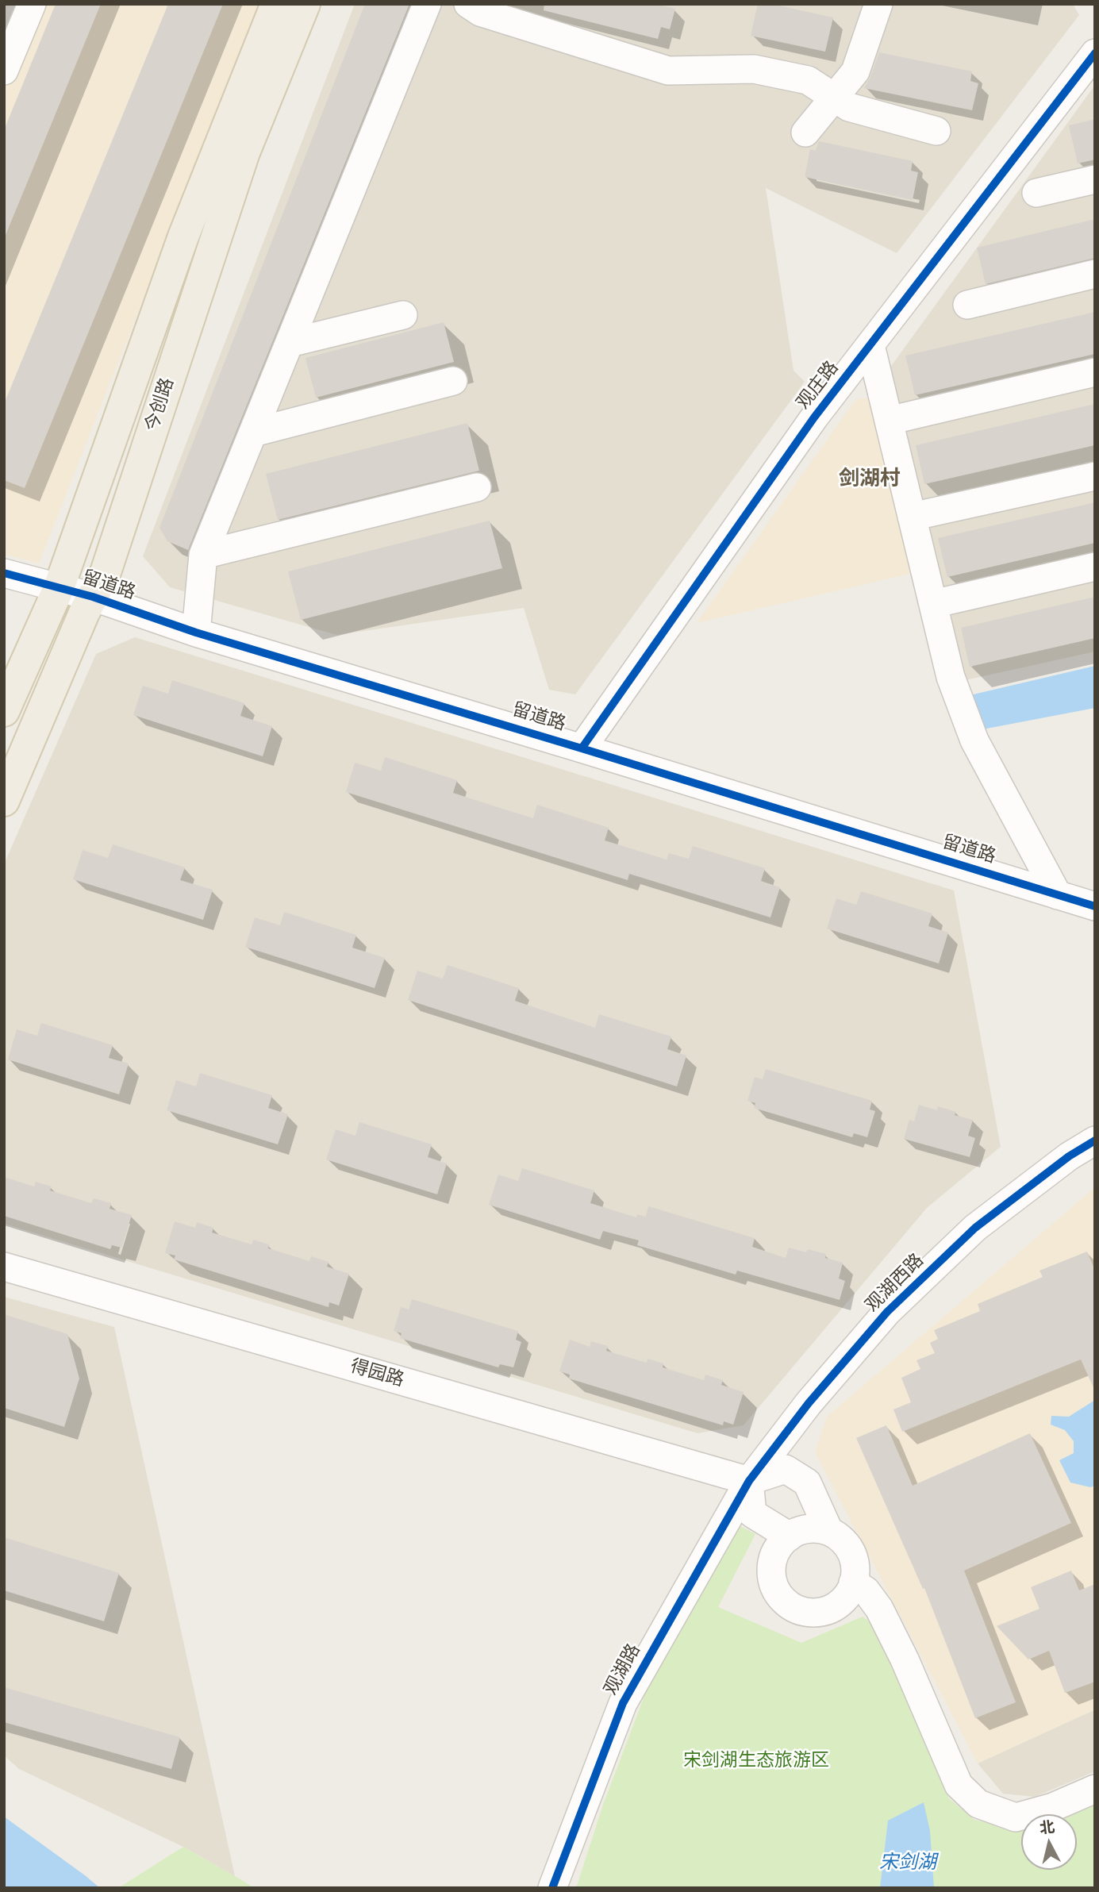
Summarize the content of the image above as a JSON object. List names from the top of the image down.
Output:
{
  "streets": {
    "main road": ["今创路"],
    "street": [
      "观庄路",
      "留道路",
      "观湖西路",
      "得园路",
      "观湖路"
    ]
  },
  "crossings": [
    ["观庄路", "留道路"],
    ["今创路", "留道路"],
    ["观湖西路", "得园路"],
    ["观湖西路", "观湖路"],
    ["得园路", "观湖路"]
  ],
  "districts": ["剑湖村"],
  "water": ["宋剑湖"],
  "parks": ["宋剑湖生态旅游区"],
  "north": "top"
}
